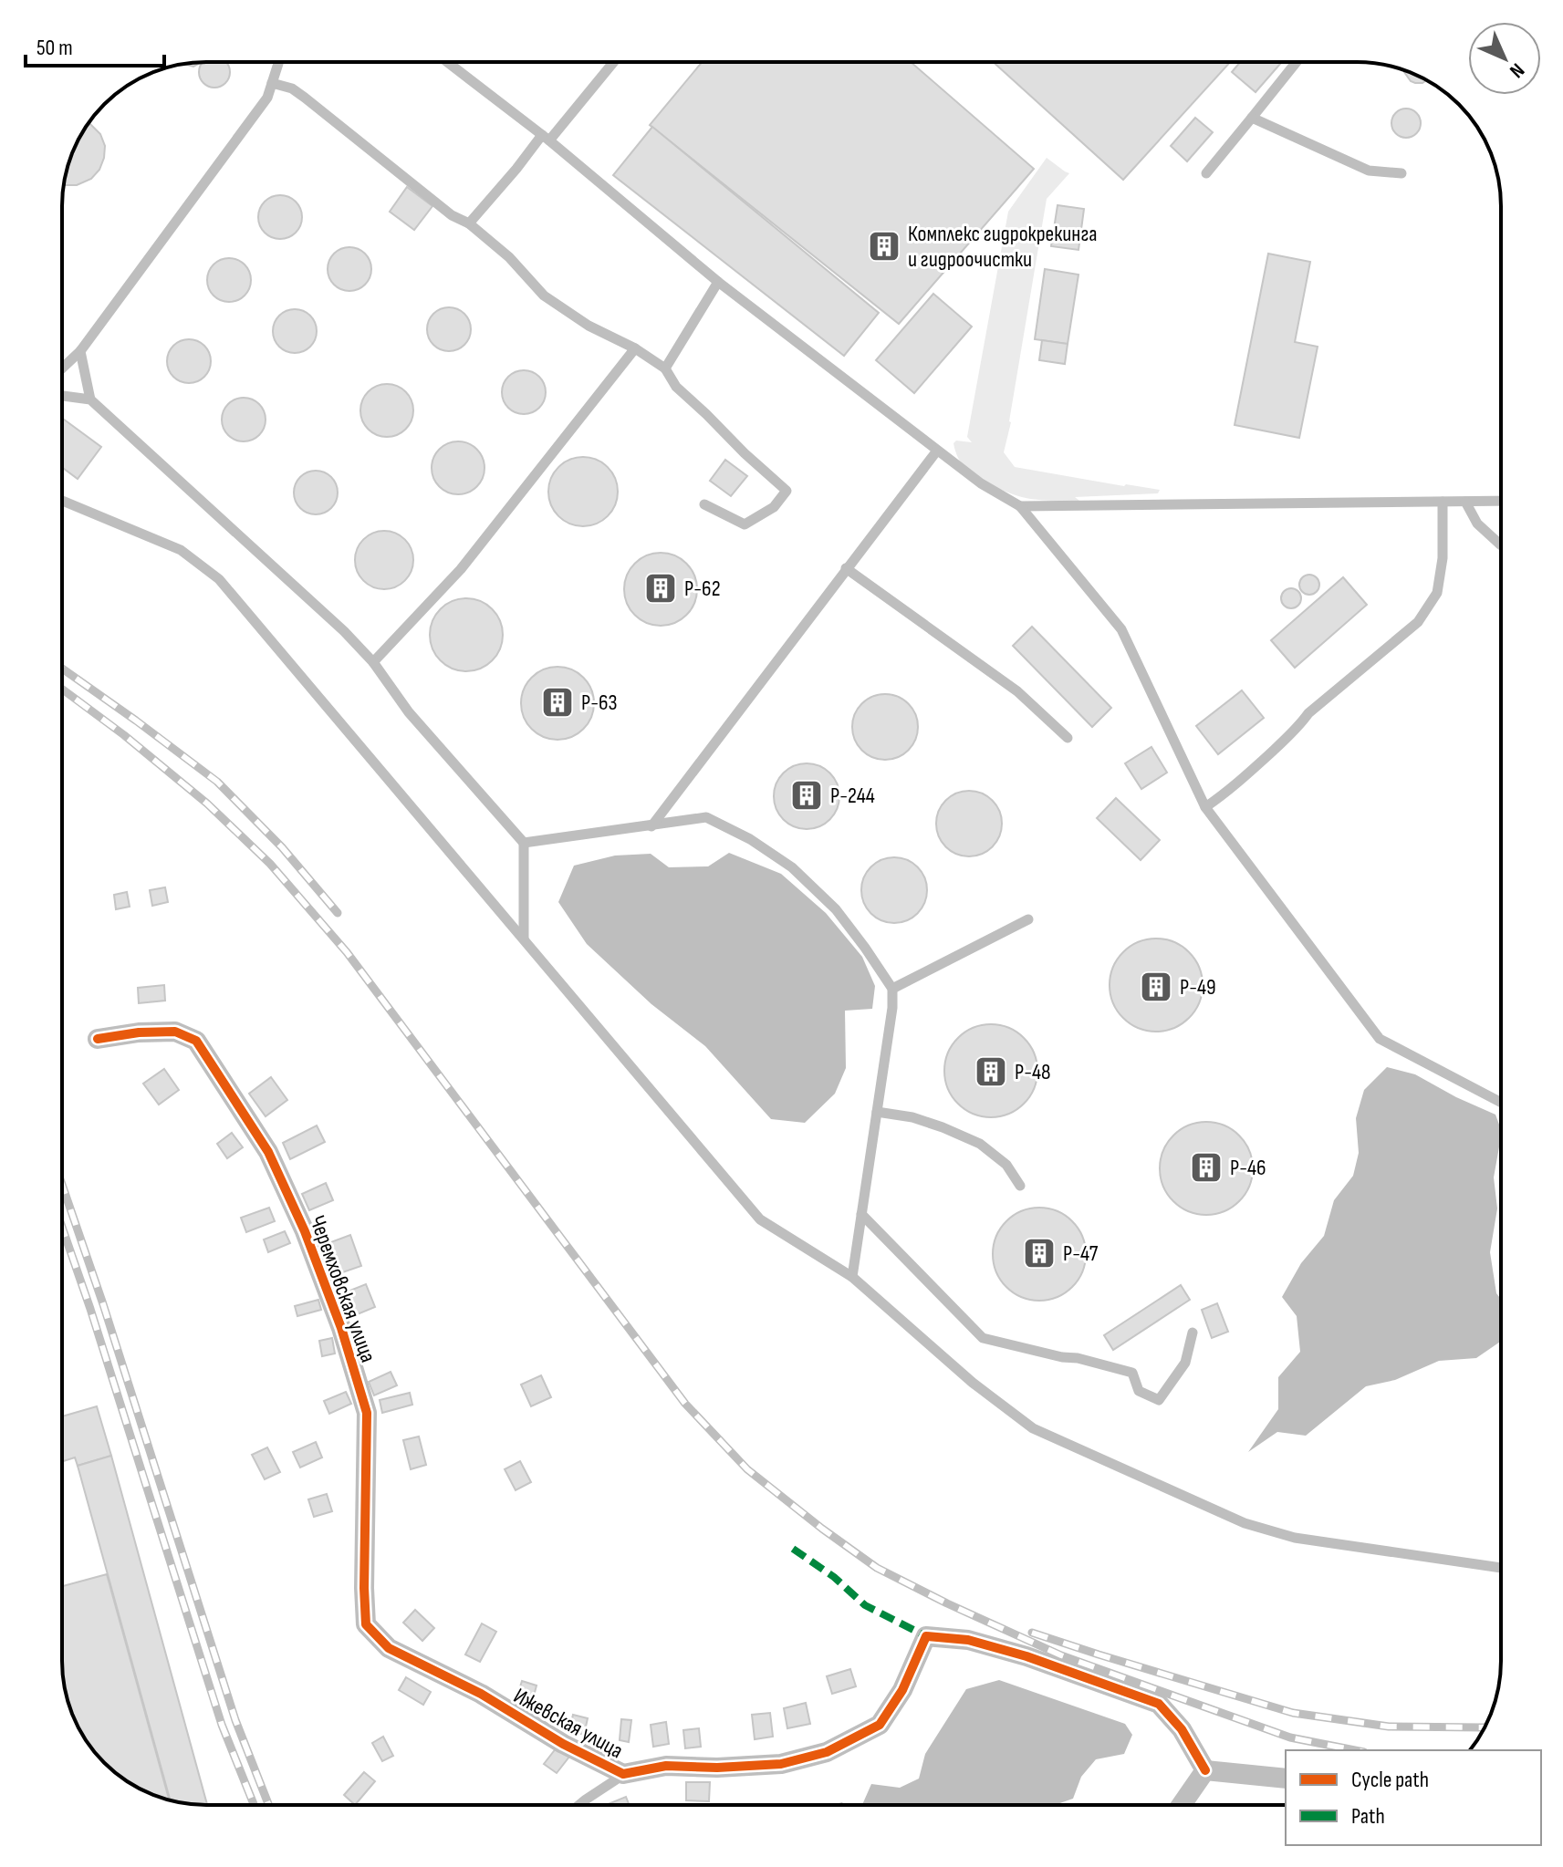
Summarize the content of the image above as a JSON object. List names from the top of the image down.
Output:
{
  "streets": {
    "street": ["Черемховская улица", "Ижевская улица"]
  },
  "crossings": [
    ["Черемховская улица", "Ижевская улица"]
  ],
  "places": {
    "building": [
      "Комплекс гидрокрекинга и гидроочистки",
      "Р-62",
      "Р-63",
      "Р-244",
      "Р-49",
      "Р-48",
      "Р-46",
      "Р-47"
    ]
  },
  "legend": ["Cycle path", "Path"],
  "scale_bar": "50 m",
  "north": "bottom right"
}
